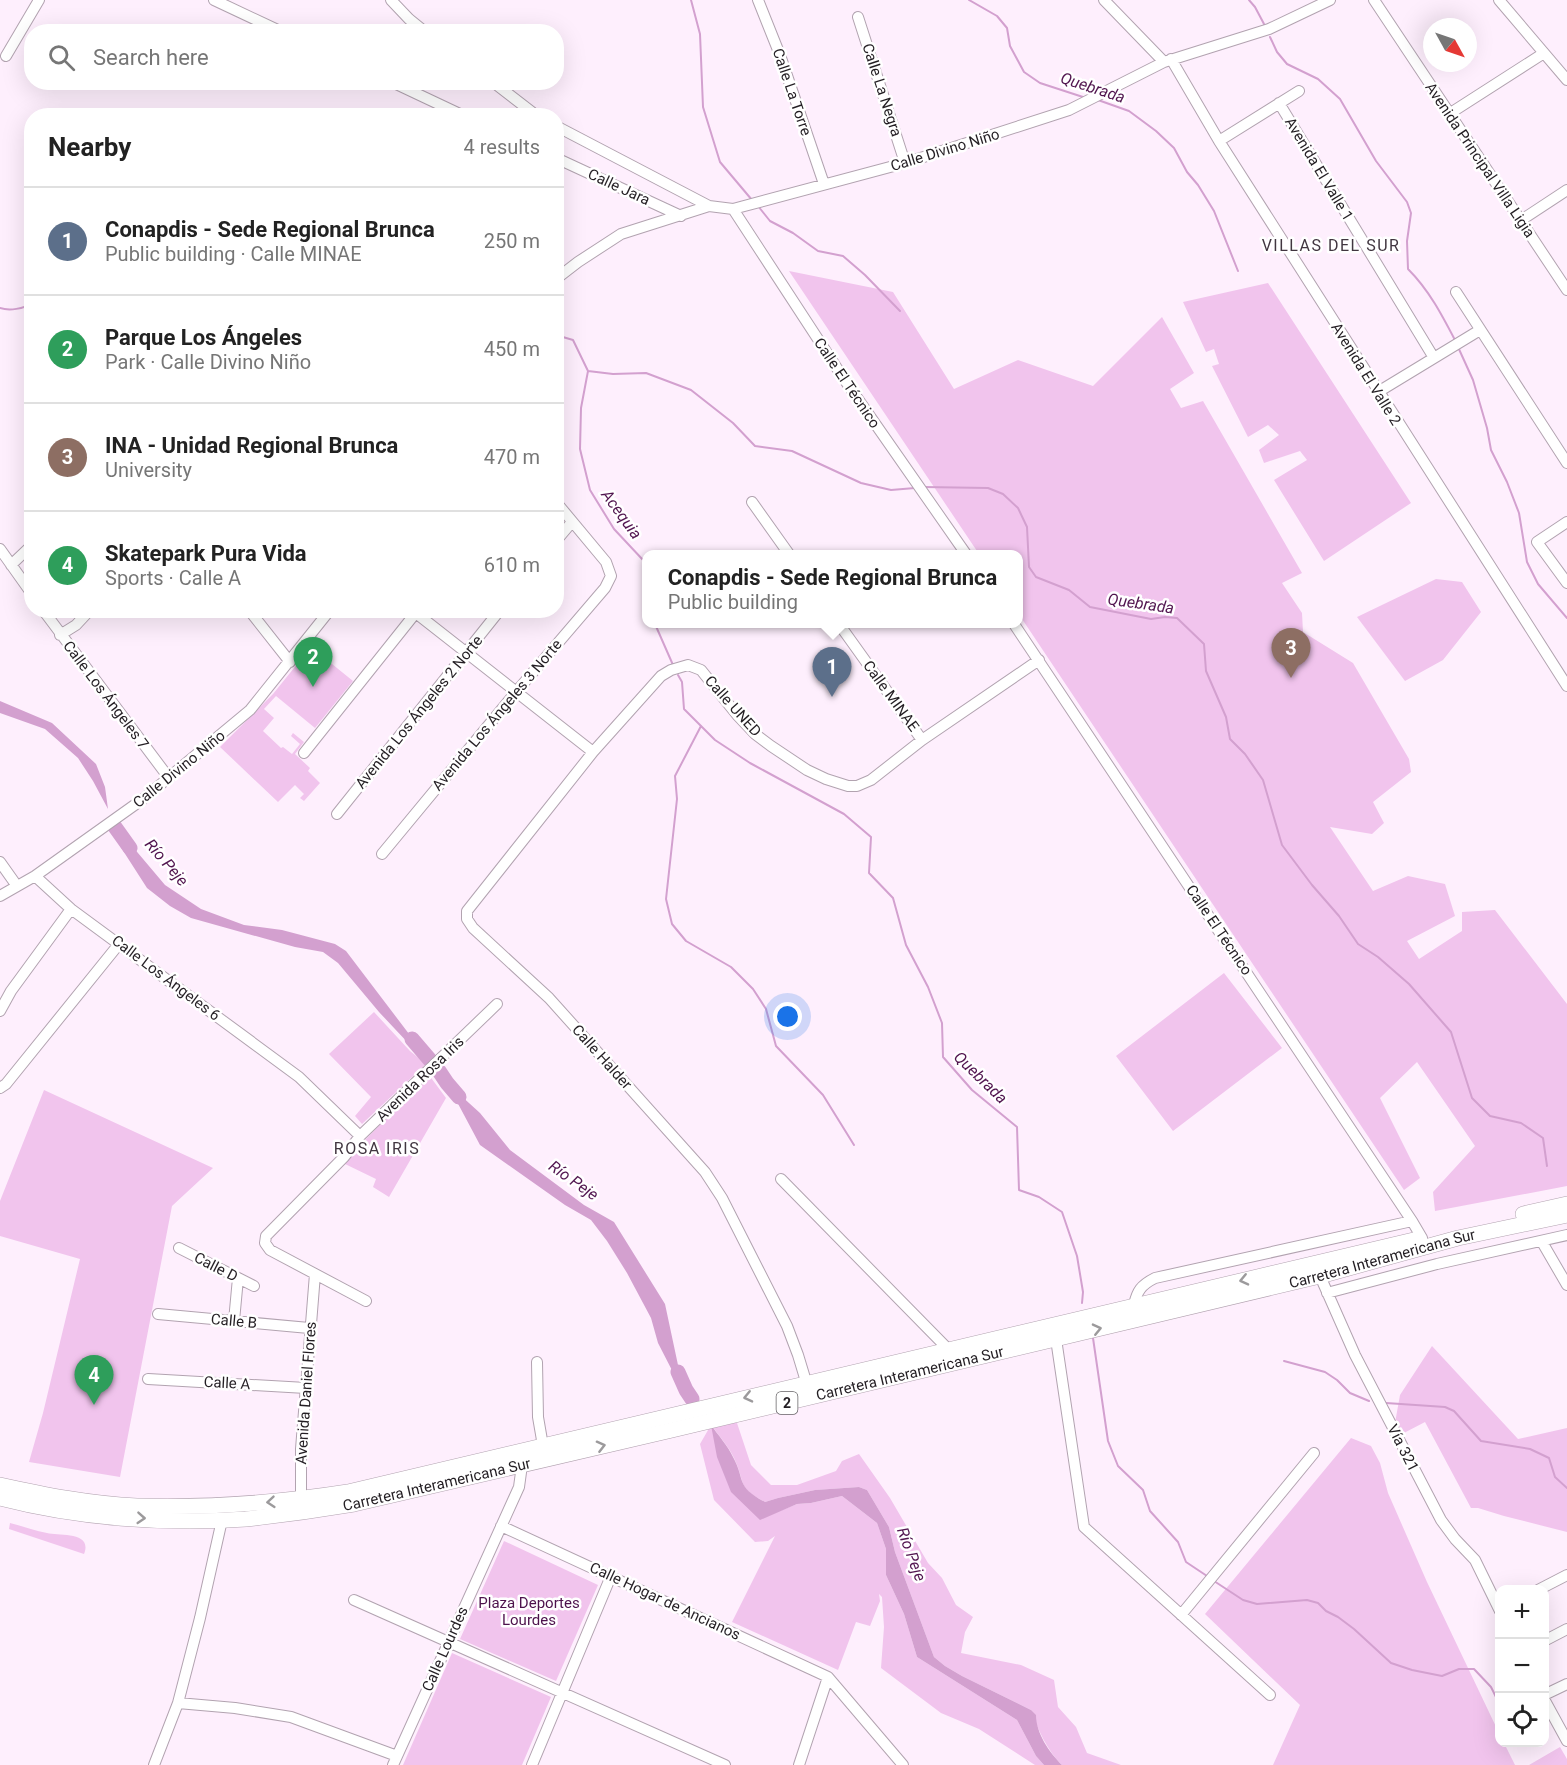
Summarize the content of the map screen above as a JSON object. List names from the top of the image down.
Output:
{
  "streets": {
    "highway": ["Carretera Interamericana Sur", "2"],
    "street": [
      "Calle La Negra",
      "Calle La Torre",
      "Calle Divino Niño",
      "Avenida Principal Villa Ligia",
      "Avenida El Valle 1",
      "Calle Jara",
      "Avenida El Valle 2",
      "Calle El Técnico",
      "Calle Los Ángeles 7",
      "Calle MINAE",
      "Calle UNED",
      "Avenida Los Ángeles 2 Norte",
      "Avenida Los Ángeles 3 Norte",
      "Calle Los Ángeles 6",
      "Calle Halder",
      "Avenida Rosa Iris",
      "Calle D",
      "Calle B",
      "Calle A",
      "Avenida Daniel Flores",
      "Vía 321",
      "Calle Hogar de Ancianos",
      "Calle Lourdes"
    ]
  },
  "crossings": [
    ["Calle La Negra", "Calle Divino Niño"],
    ["Calle La Torre", "Calle Divino Niño"],
    ["Calle Divino Niño", "Calle Jara"],
    ["Calle Divino Niño", "Avenida El Valle 2"],
    ["Calle Divino Niño", "Calle El Técnico"],
    ["Calle Divino Niño", "Calle Los Ángeles 7"],
    ["Calle Divino Niño", "Calle Los Ángeles 6"],
    ["Calle El Técnico", "Calle UNED"],
    ["Calle El Técnico", "Carretera Interamericana Sur"],
    ["Calle MINAE", "Calle UNED"],
    ["Calle UNED", "Calle Halder"],
    ["Calle Los Ángeles 6", "Avenida Rosa Iris"],
    ["Calle Halder", "Carretera Interamericana Sur"],
    ["Avenida Rosa Iris", "Avenida Daniel Flores"],
    ["Carretera Interamericana Sur", "Avenida Daniel Flores"],
    ["Carretera Interamericana Sur", "Vía 321"],
    ["Carretera Interamericana Sur", "Calle Lourdes"],
    ["Calle B", "Avenida Daniel Flores"],
    ["Calle A", "Avenida Daniel Flores"],
    ["Calle Hogar de Ancianos", "Calle Lourdes"]
  ],
  "districts": ["VILLAS DEL SUR", "ROSA IRIS"],
  "water": ["Quebrada", "Acequia", "Río Peje"],
  "parks": ["Plaza Deportes Lourdes"],
  "north": "bottom right",
  "page": {
    "search": "Search here",
    "heading": ["Nearby", "4 results"],
    "list": [
      {
        "mark": "1",
        "name": "Conapdis - Sede Regional Brunca",
        "note": "Public building · Calle MINAE",
        "value": "250 m"
      },
      {
        "mark": "2",
        "name": "Parque Los Ángeles",
        "note": "Park · Calle Divino Niño",
        "value": "450 m"
      },
      {
        "mark": "3",
        "name": "INA - Unidad Regional Brunca",
        "note": "University",
        "value": "470 m"
      },
      {
        "mark": "4",
        "name": "Skatepark Pura Vida",
        "note": "Sports · Calle A",
        "value": "610 m"
      }
    ],
    "popup": ["Conapdis - Sede Regional Brunca", "Public building"],
    "pins": [
      "3",
      "2",
      "1",
      "4"
    ],
    "map_buttons": ["+", "−"]
  }
}
